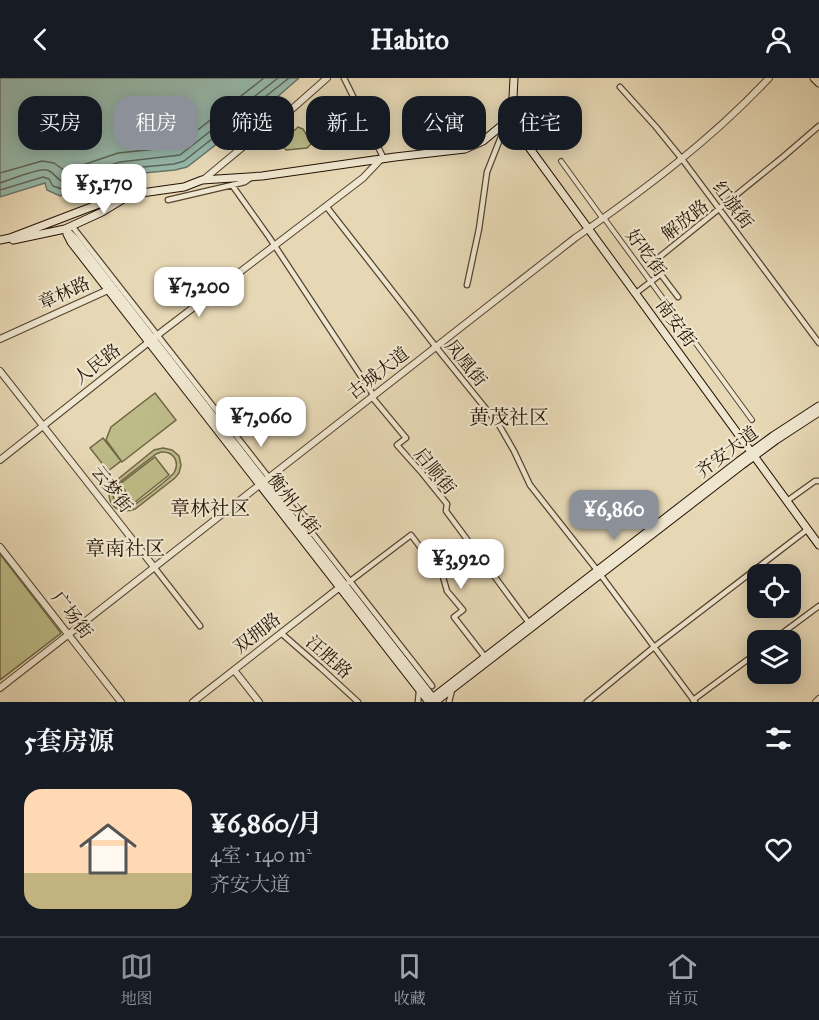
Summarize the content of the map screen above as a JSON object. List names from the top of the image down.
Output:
{
  "streets": {
    "main road": ["南安街", "齐安大道", "衡州大街"],
    "street": [
      "红旗街",
      "解放路",
      "好吃街",
      "章林路",
      "凤凰街",
      "人民路",
      "古城大道",
      "启顺街",
      "云梦街",
      "广场街",
      "双拥路",
      "汪胜路"
    ]
  },
  "crossings": [
    ["红旗街", "解放路"],
    ["红旗街", "古城大道"],
    ["好吃街", "古城大道"],
    ["章林路", "衡州大街"],
    ["南安街", "古城大道"],
    ["南安街", "齐安大道"],
    ["凤凰街", "人民路"],
    ["凤凰街", "古城大道"],
    ["凤凰街", "齐安大道"],
    ["人民路", "启顺街"],
    ["人民路", "云梦街"],
    ["人民路", "衡州大街"],
    ["古城大道", "启顺街"],
    ["古城大道", "云梦街"],
    ["古城大道", "衡州大街"],
    ["古城大道", "广场街"],
    ["齐安大道", "启顺街"],
    ["齐安大道", "衡州大街"],
    ["齐安大道", "双拥路"],
    ["衡州大街", "双拥路"],
    ["双拥路", "汪胜路"]
  ],
  "districts": ["黄茂社区", "章林社区", "章南社区"],
  "page": {
    "header": "Habito",
    "chip": [
      "买房",
      "租房",
      "筛选",
      "新上",
      "公寓",
      "住宅"
    ],
    "price": [
      "¥5,170",
      "¥7,200",
      "¥7,060",
      "¥6,860",
      "¥3,920"
    ],
    "heading": "5套房源",
    "list": [
      {
        "name": "¥6,860/月",
        "note": "4室 · 140 m² · 齐安大道"
      }
    ],
    "tabs": ["地图", "收藏", "首页"]
  }
}
